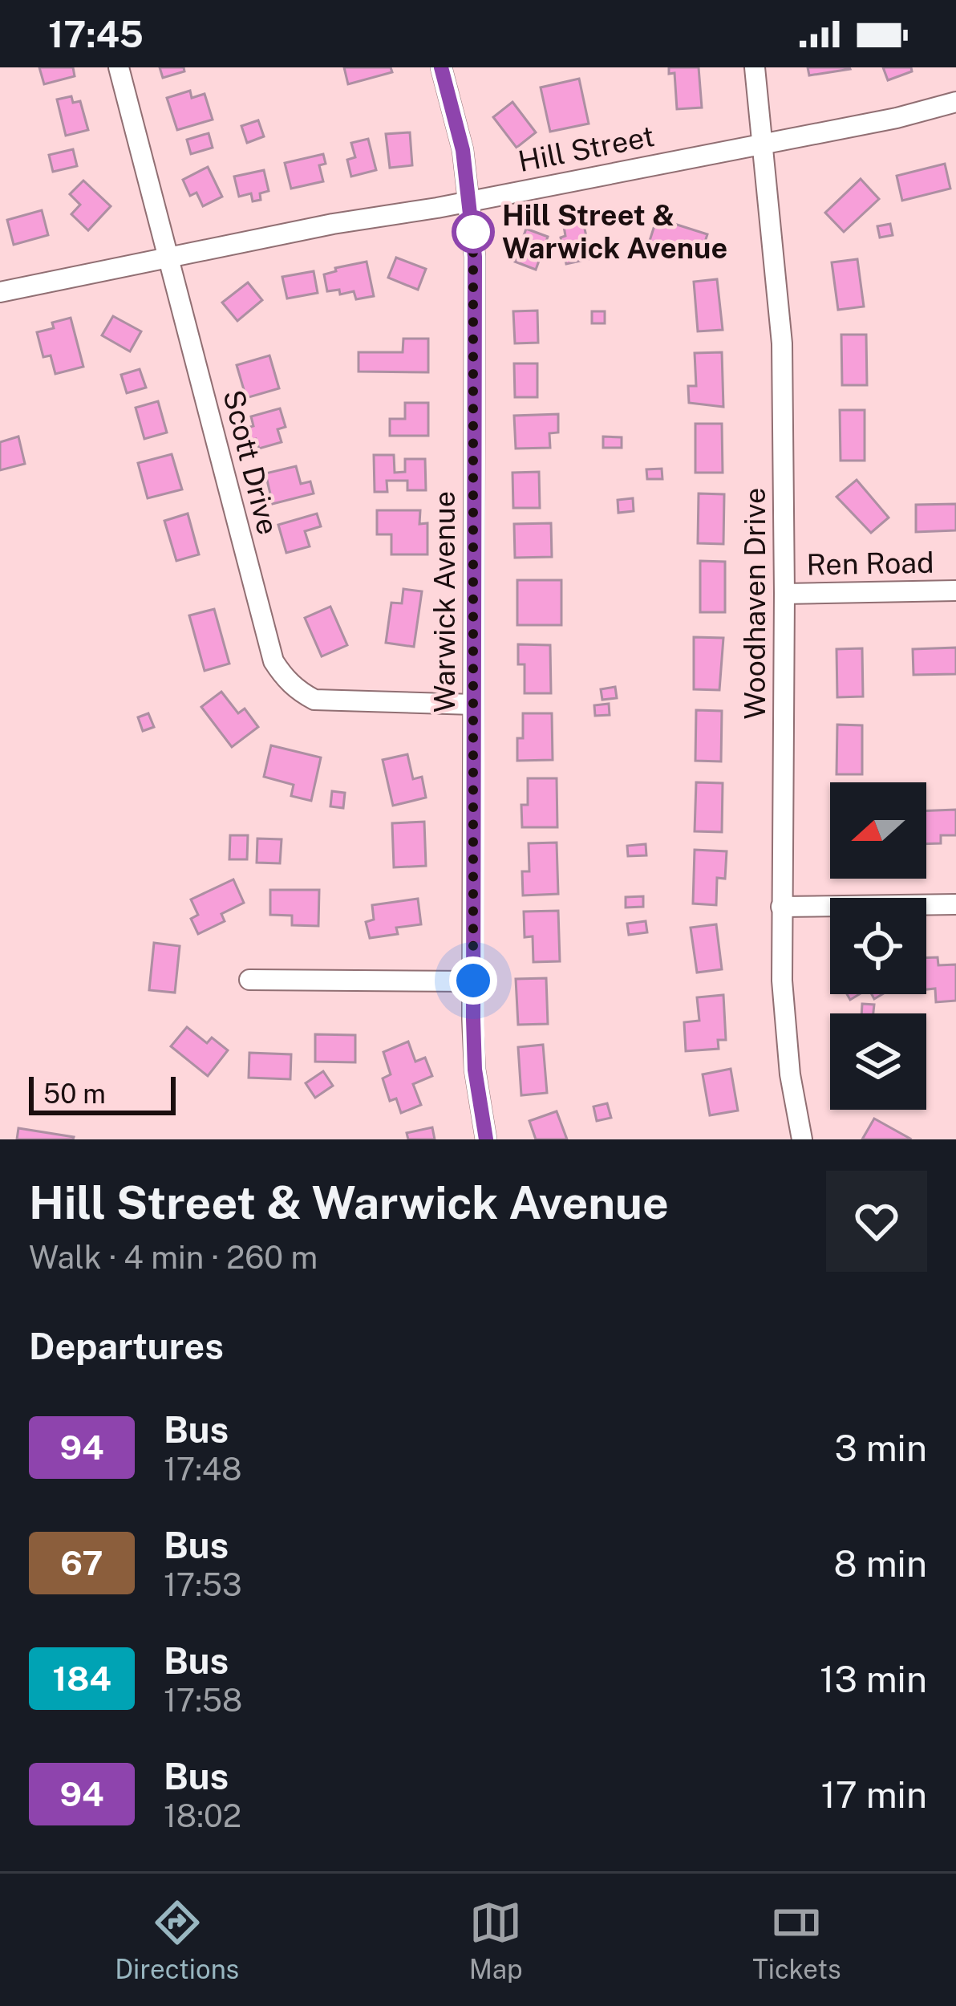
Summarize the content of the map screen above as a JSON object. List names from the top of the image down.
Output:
{
  "streets": {
    "street": [
      "Hill Street",
      "Scott Drive",
      "Ren Road",
      "Warwick Avenue",
      "Woodhaven Drive"
    ]
  },
  "crossings": [
    ["Hill Street", "Scott Drive"],
    ["Hill Street", "Warwick Avenue"],
    ["Hill Street", "Woodhaven Drive"],
    ["Scott Drive", "Warwick Avenue"],
    ["Ren Road", "Woodhaven Drive"]
  ],
  "places": ["Hill Street & Warwick Avenue"],
  "lines": ["bus line 94"],
  "scale_bar": "50 m",
  "north": "left",
  "page": {
    "status": "17:45",
    "scale": "50 m",
    "heading": [
      ["Hill Street & Warwick Avenue", "Walk · 4 min · 260 m"],
      "Departures"
    ],
    "list": [
      {
        "mark": "94",
        "name": "Bus",
        "note": "17:48",
        "value": "3 min"
      },
      {
        "mark": "67",
        "name": "Bus",
        "note": "17:53",
        "value": "8 min"
      },
      {
        "mark": "184",
        "name": "Bus",
        "note": "17:58",
        "value": "13 min"
      },
      {
        "mark": "94",
        "name": "Bus",
        "note": "18:02",
        "value": "17 min"
      }
    ],
    "tabs": ["Directions", "Map", "Tickets"]
  }
}
